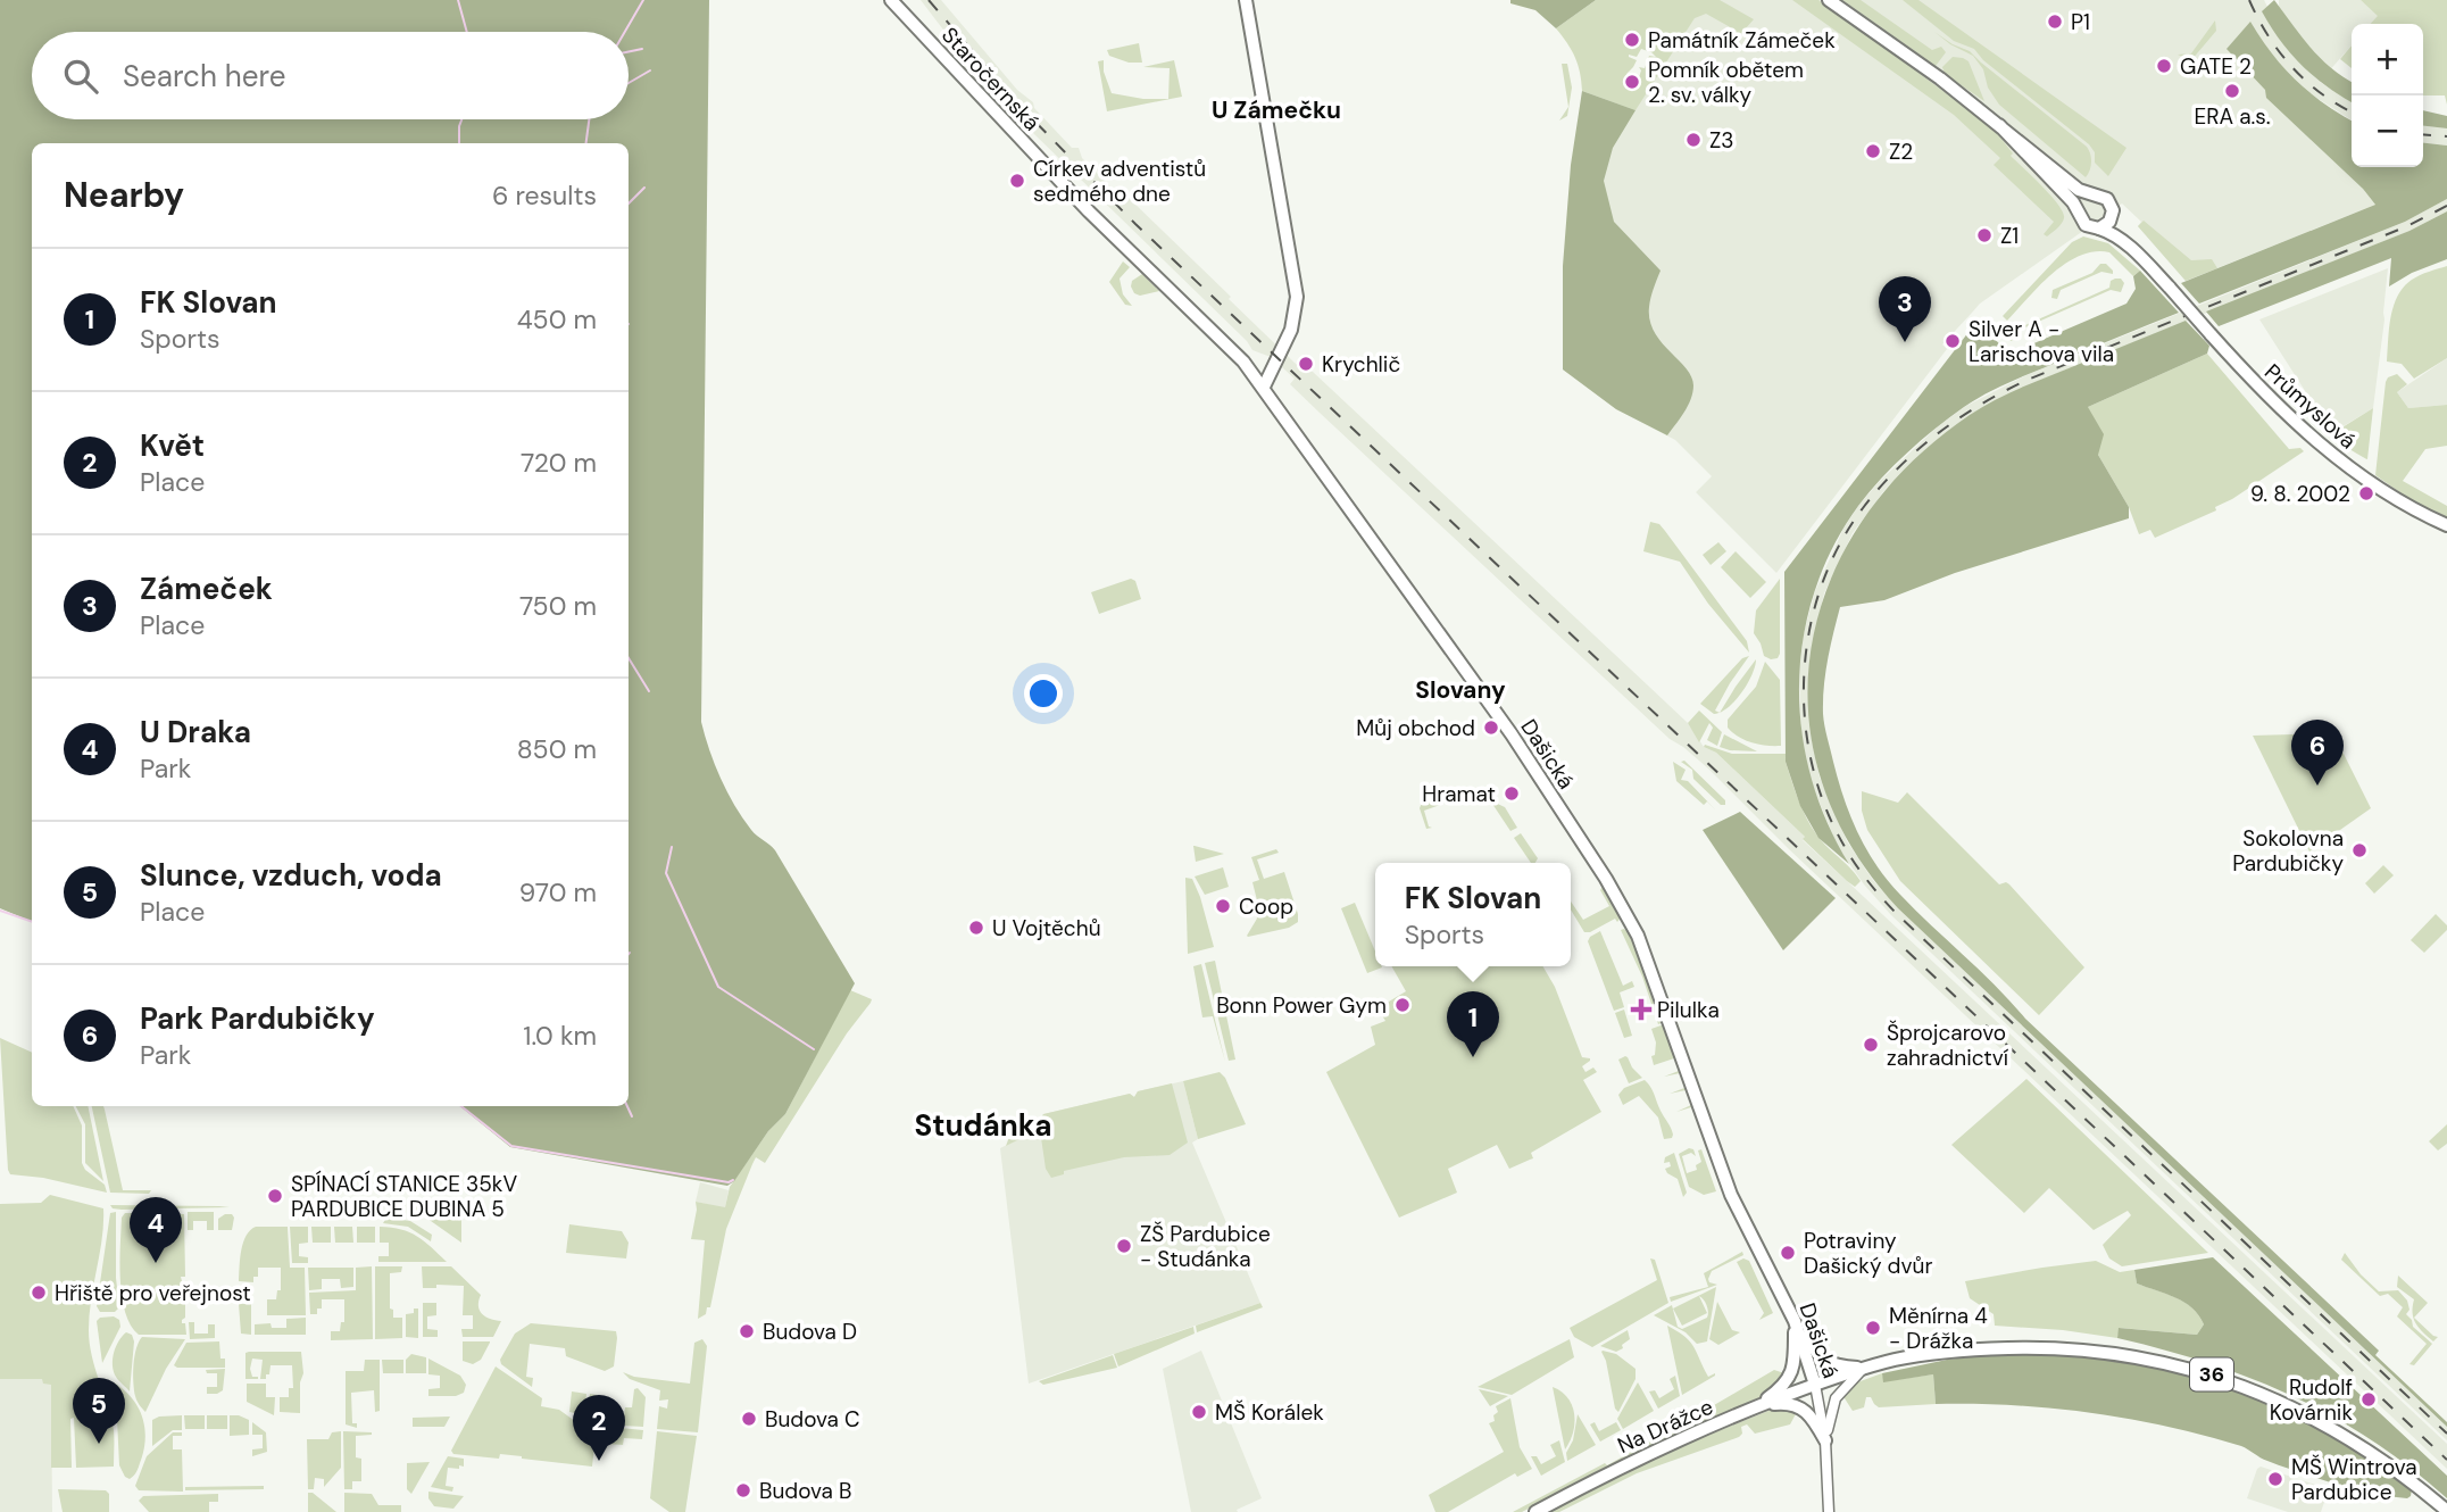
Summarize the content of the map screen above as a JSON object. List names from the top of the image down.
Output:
{
  "streets": {
    "main road": [
      "Staročernská",
      "Průmyslová",
      "Dašická",
      "36",
      "Na Drážce"
    ]
  },
  "crossings": [
    ["Staročernská", "Dašická"],
    ["Dašická", "36"],
    ["Dašická", "Na Drážce"],
    ["36", "Na Drážce"]
  ],
  "districts": ["U Zámečku", "Slovany", "Studánka"],
  "places": {
    "other": [
      "P1",
      "Památník Zámeček",
      "GATE 2",
      "Pomník obětem 2. sv. války",
      "ERA a.s.",
      "Z3",
      "Z2",
      "Církev adventistů sedmého dne",
      "Z1",
      "Silver A - Larischova vila",
      "Krychlič",
      "9. 8. 2002",
      "Můj obchod",
      "Hramat",
      "Sokolovna Pardubičky",
      "Coop",
      "U Vojtěchů",
      "Bonn Power Gym",
      "Šprojcarovo zahradnictví",
      "SPÍNACÍ STANICE 35kV PARDUBICE DUBINA 5",
      "ZŠ Pardubice - Studánka",
      "Potraviny Dašický dvůr",
      "Hřiště pro veřejnost",
      "Měnírna 4 - Drážka",
      "Budova D",
      "Rudolf Kovárnik",
      "MŠ Korálek",
      "Budova C",
      "MŠ Wintrova Pardubice",
      "Budova B"
    ],
    "health": ["Pilulka"]
  },
  "page": {
    "map_buttons": ["+", "−"],
    "search": "Search here",
    "heading": ["Nearby", "6 results"],
    "list": [
      {
        "mark": "1",
        "name": "FK Slovan",
        "note": "Sports",
        "value": "450 m"
      },
      {
        "mark": "2",
        "name": "Květ",
        "note": "Place",
        "value": "720 m"
      },
      {
        "mark": "3",
        "name": "Zámeček",
        "note": "Place",
        "value": "750 m"
      },
      {
        "mark": "4",
        "name": "U Draka",
        "note": "Park",
        "value": "850 m"
      },
      {
        "mark": "5",
        "name": "Slunce, vzduch, voda",
        "note": "Place",
        "value": "970 m"
      },
      {
        "mark": "6",
        "name": "Park Pardubičky",
        "note": "Park",
        "value": "1.0 km"
      }
    ],
    "pins": [
      "3",
      "6",
      "1",
      "4",
      "5",
      "2"
    ],
    "popup": ["FK Slovan", "Sports"]
  }
}
